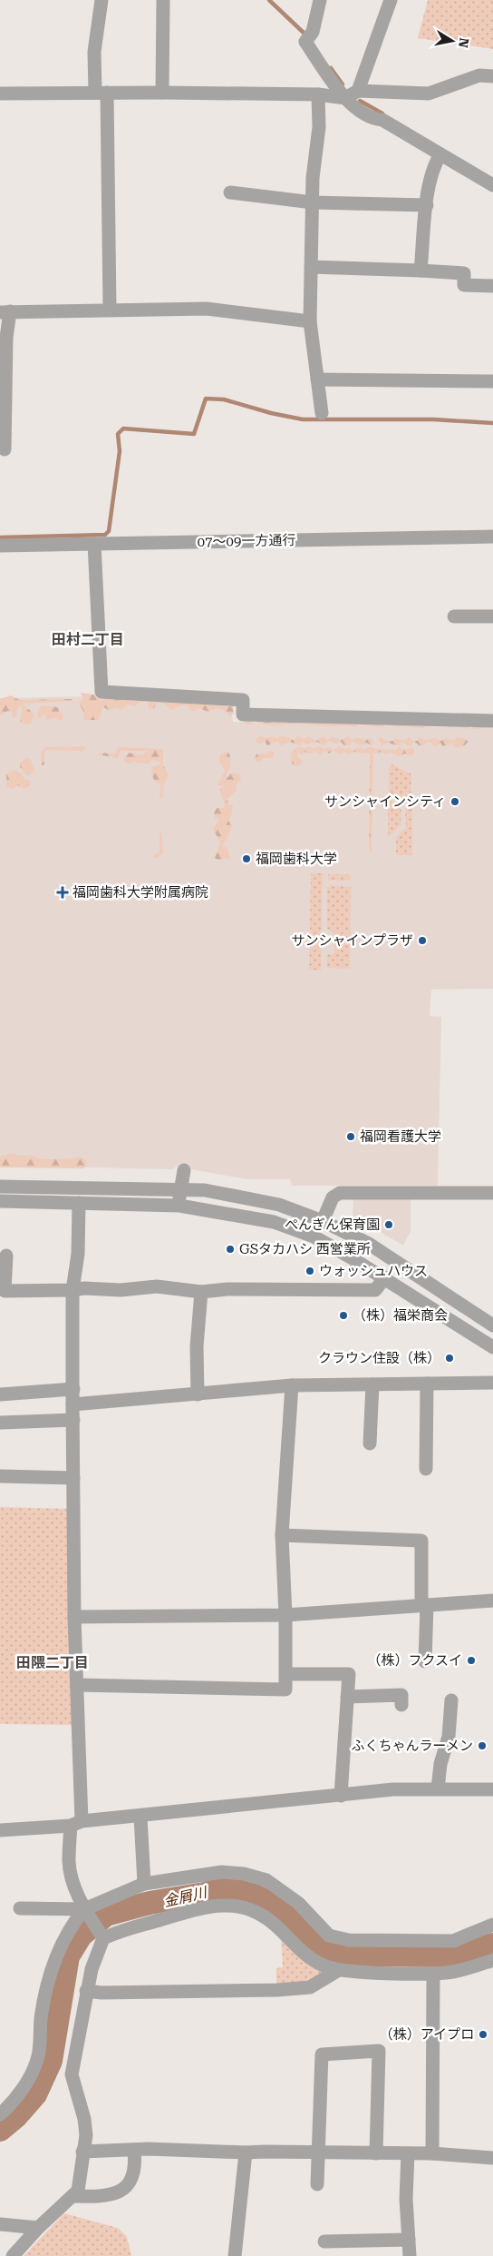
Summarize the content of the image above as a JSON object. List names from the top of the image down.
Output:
{
  "streets": {
    "street": ["07～09一方通行"]
  },
  "districts": ["田村二丁目", "田隈二丁目"],
  "water": ["金屑川"],
  "places": {
    "other": [
      "サンシャインシティ",
      "福岡歯科大学",
      "サンシャインプラザ",
      "福岡看護大学",
      "ぺんぎん保育園",
      "GSタカハシ 西営業所",
      "ウォッシュハウス",
      "（株）福栄商会",
      "クラウン住設（株）",
      "（株）フクスイ",
      "ふくちゃんラーメン",
      "（株）アイプロ"
    ],
    "health": ["福岡歯科大学附属病院"]
  },
  "north": "right"
}
